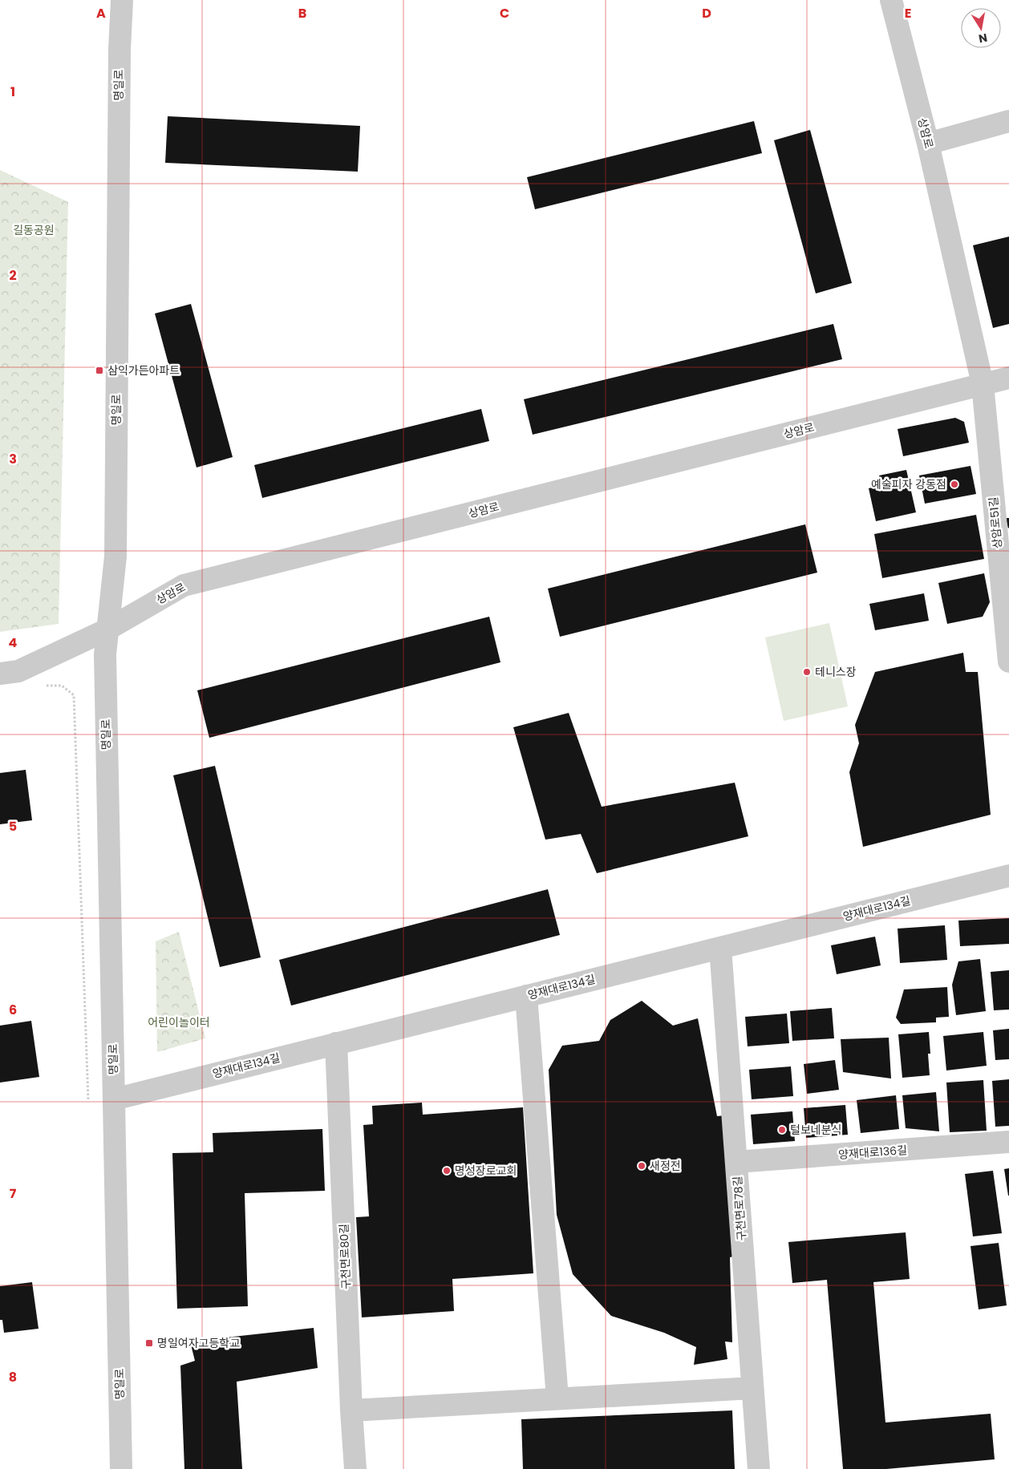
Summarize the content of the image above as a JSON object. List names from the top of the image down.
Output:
{
  "streets": {
    "street": [
      "명일로",
      "상암로",
      "상암로51길",
      "양재대로134길",
      "양재대로136길",
      "구천면로78길",
      "구천면로80길"
    ]
  },
  "crossings": [
    ["명일로", "상암로"],
    ["명일로", "양재대로134길"],
    ["상암로", "상암로51길"],
    ["양재대로134길", "구천면로78길"],
    ["양재대로134길", "구천면로80길"],
    ["양재대로136길", "구천면로78길"]
  ],
  "parks": ["길동공원", "어린이놀이터"],
  "places": {
    "transit": ["삼익가든아파트", "명일여자고등학교"],
    "other": [
      "예술피자 강동점",
      "테니스장",
      "털보네분식",
      "새정전",
      "명성장로교회"
    ]
  },
  "north": "bottom",
  "grid": {
    "columns": [
      "A",
      "B",
      "C",
      "D",
      "E"
    ],
    "rows": [
      "1",
      "2",
      "3",
      "4",
      "5",
      "6",
      "7",
      "8"
    ]
  }
}
